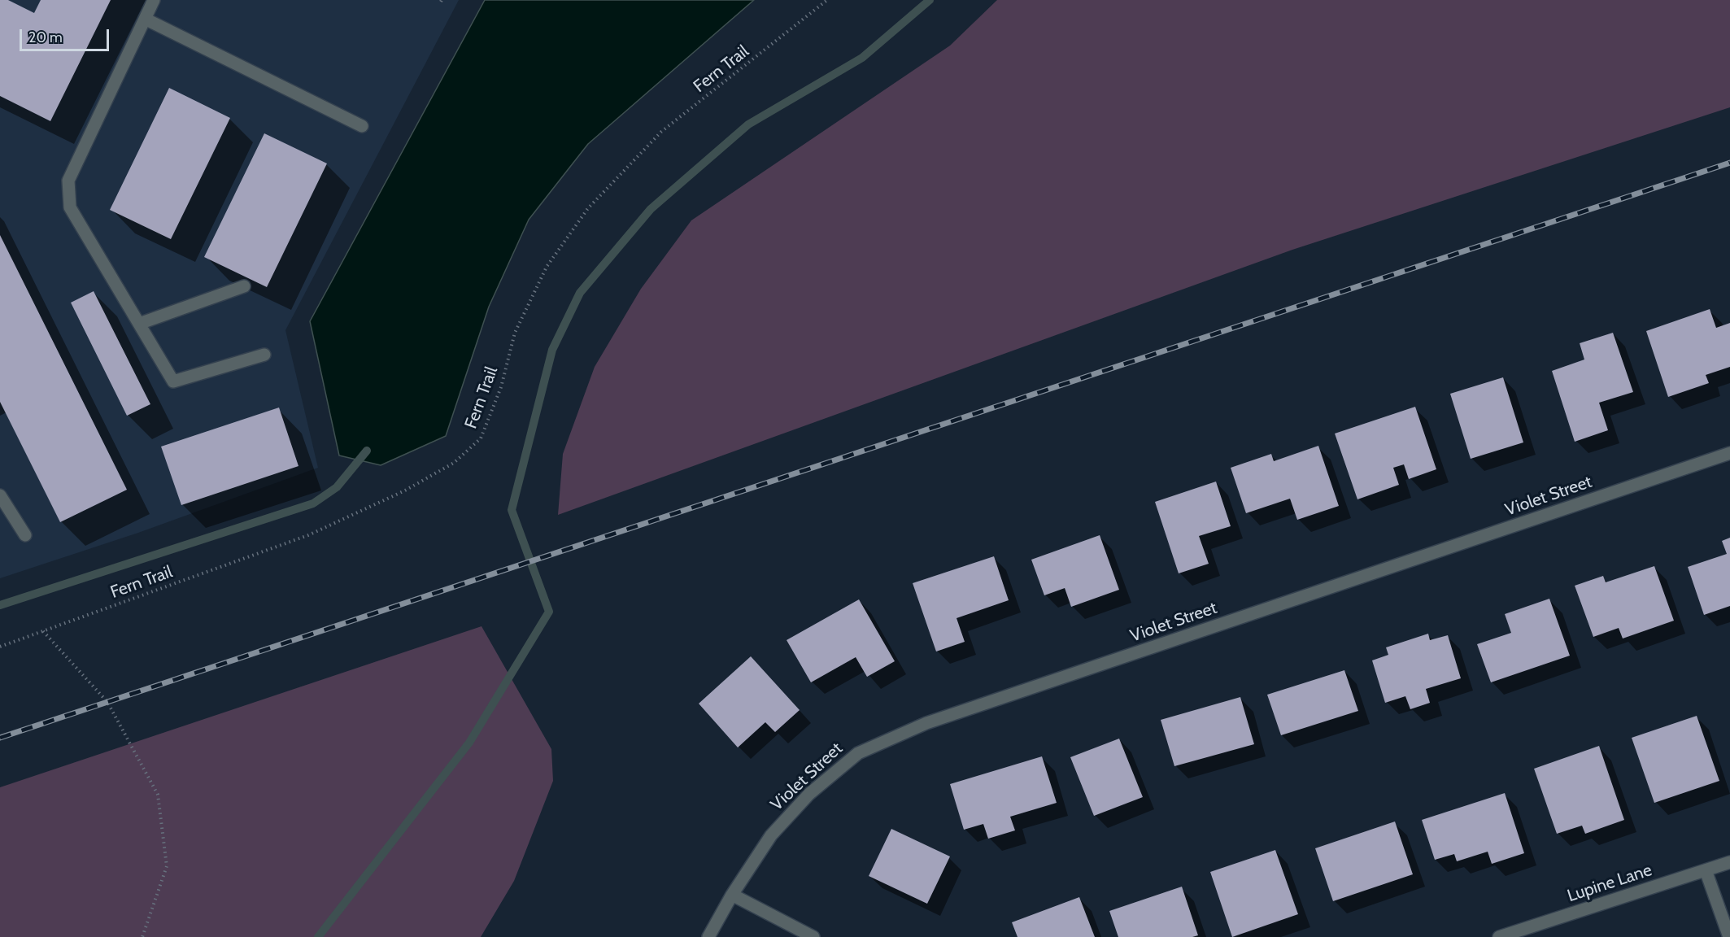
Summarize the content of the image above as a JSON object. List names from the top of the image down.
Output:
{
  "streets": {
    "street": ["Violet Street", "Lupine Lane"],
    "path": ["Fern Trail"]
  },
  "scale_bar": "20 m"
}
